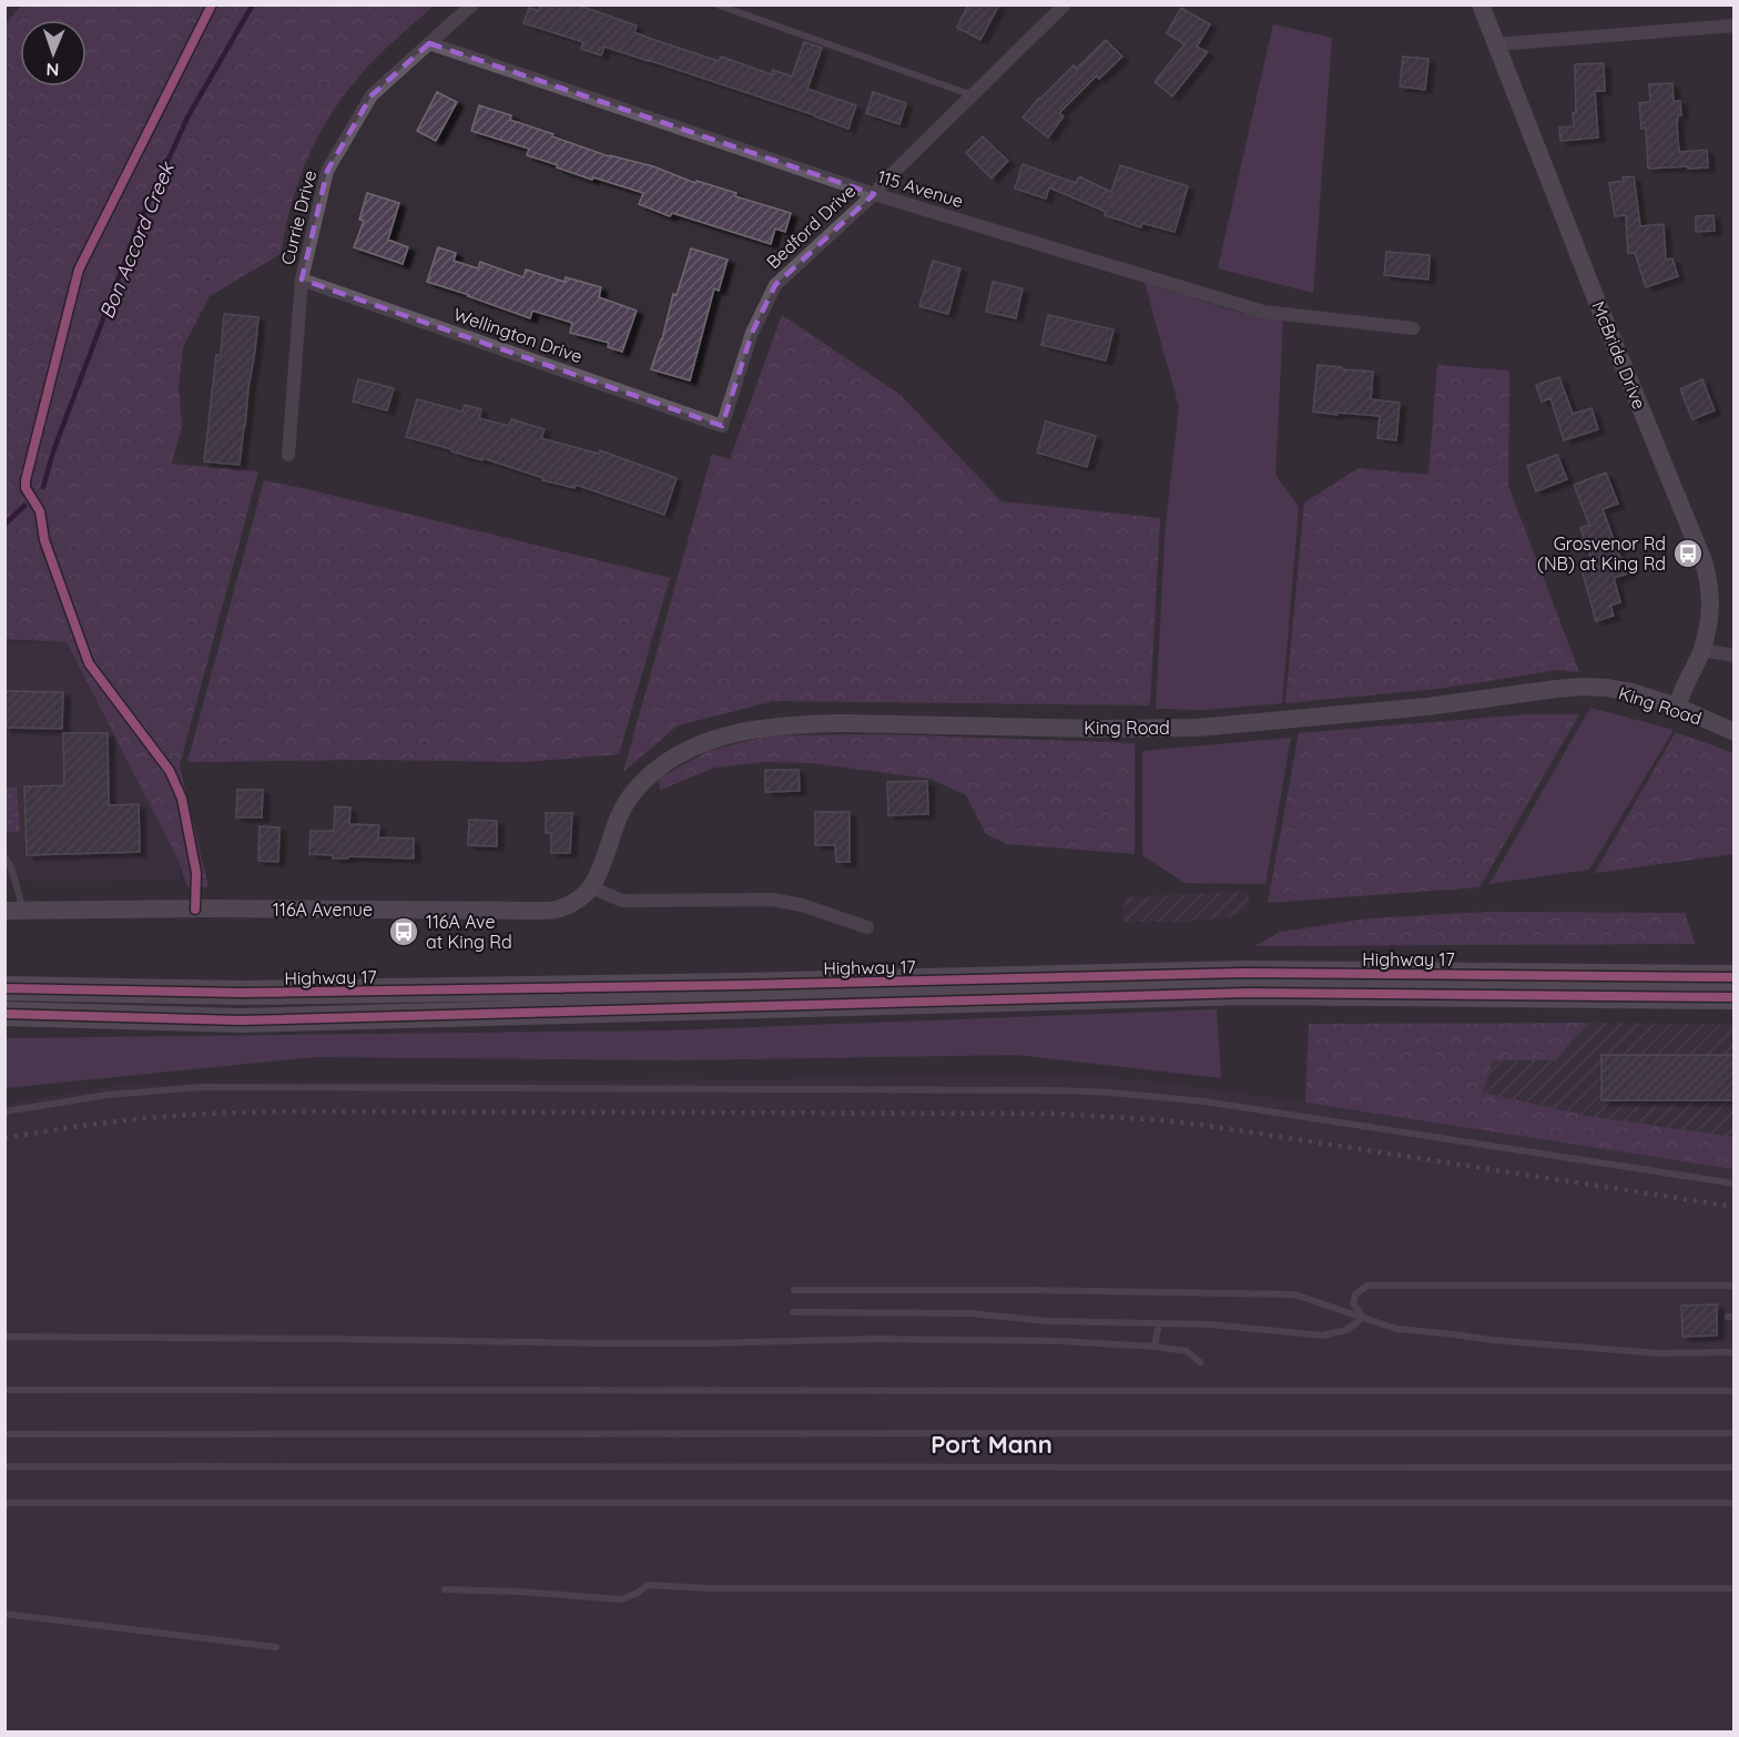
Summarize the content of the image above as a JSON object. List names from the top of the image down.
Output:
{
  "streets": {
    "highway": ["Highway 17"],
    "street": [
      "115 Avenue",
      "Currie Drive",
      "Bedford Drive",
      "Wellington Drive",
      "McBride Drive",
      "King Road",
      "116A Avenue"
    ]
  },
  "crossings": [
    ["115 Avenue", "Currie Drive"],
    ["115 Avenue", "Bedford Drive"],
    ["Currie Drive", "Wellington Drive"],
    ["Bedford Drive", "Wellington Drive"],
    ["McBride Drive", "King Road"],
    ["King Road", "116A Avenue"]
  ],
  "districts": ["Port Mann"],
  "water": ["Bon Accord Creek"],
  "places": {
    "bus stop": ["Grosvenor Rd (NB) at King Rd", "116A Ave at King Rd"]
  },
  "north": "bottom"
}
